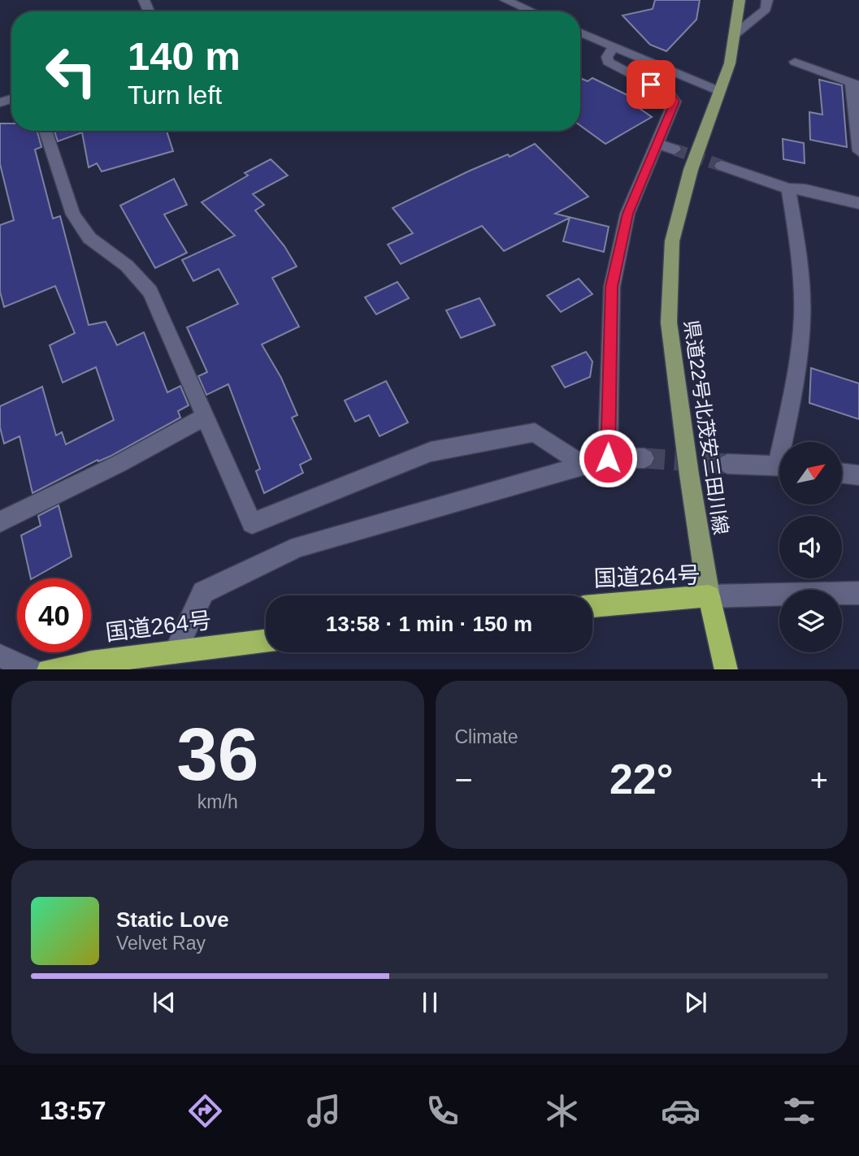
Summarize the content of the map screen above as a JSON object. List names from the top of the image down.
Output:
{
  "streets": {
    "highway": ["国道264号"],
    "main road": ["県道22号北茂安三田川線"]
  },
  "crossings": [
    ["県道22号北茂安三田川線", "国道264号"]
  ],
  "north": "top right",
  "page": {
    "turn": ["140 m", "Turn left"],
    "limit": "40",
    "trip": "13:58 · 1 min · 150 m",
    "tile": [
      ["36", "km/h"],
      "Climate"
    ],
    "heat": ["−", "22°", "+"],
    "song": ["Static Love", "Velvet Ray"],
    "tabs": "13:57"
  }
}
